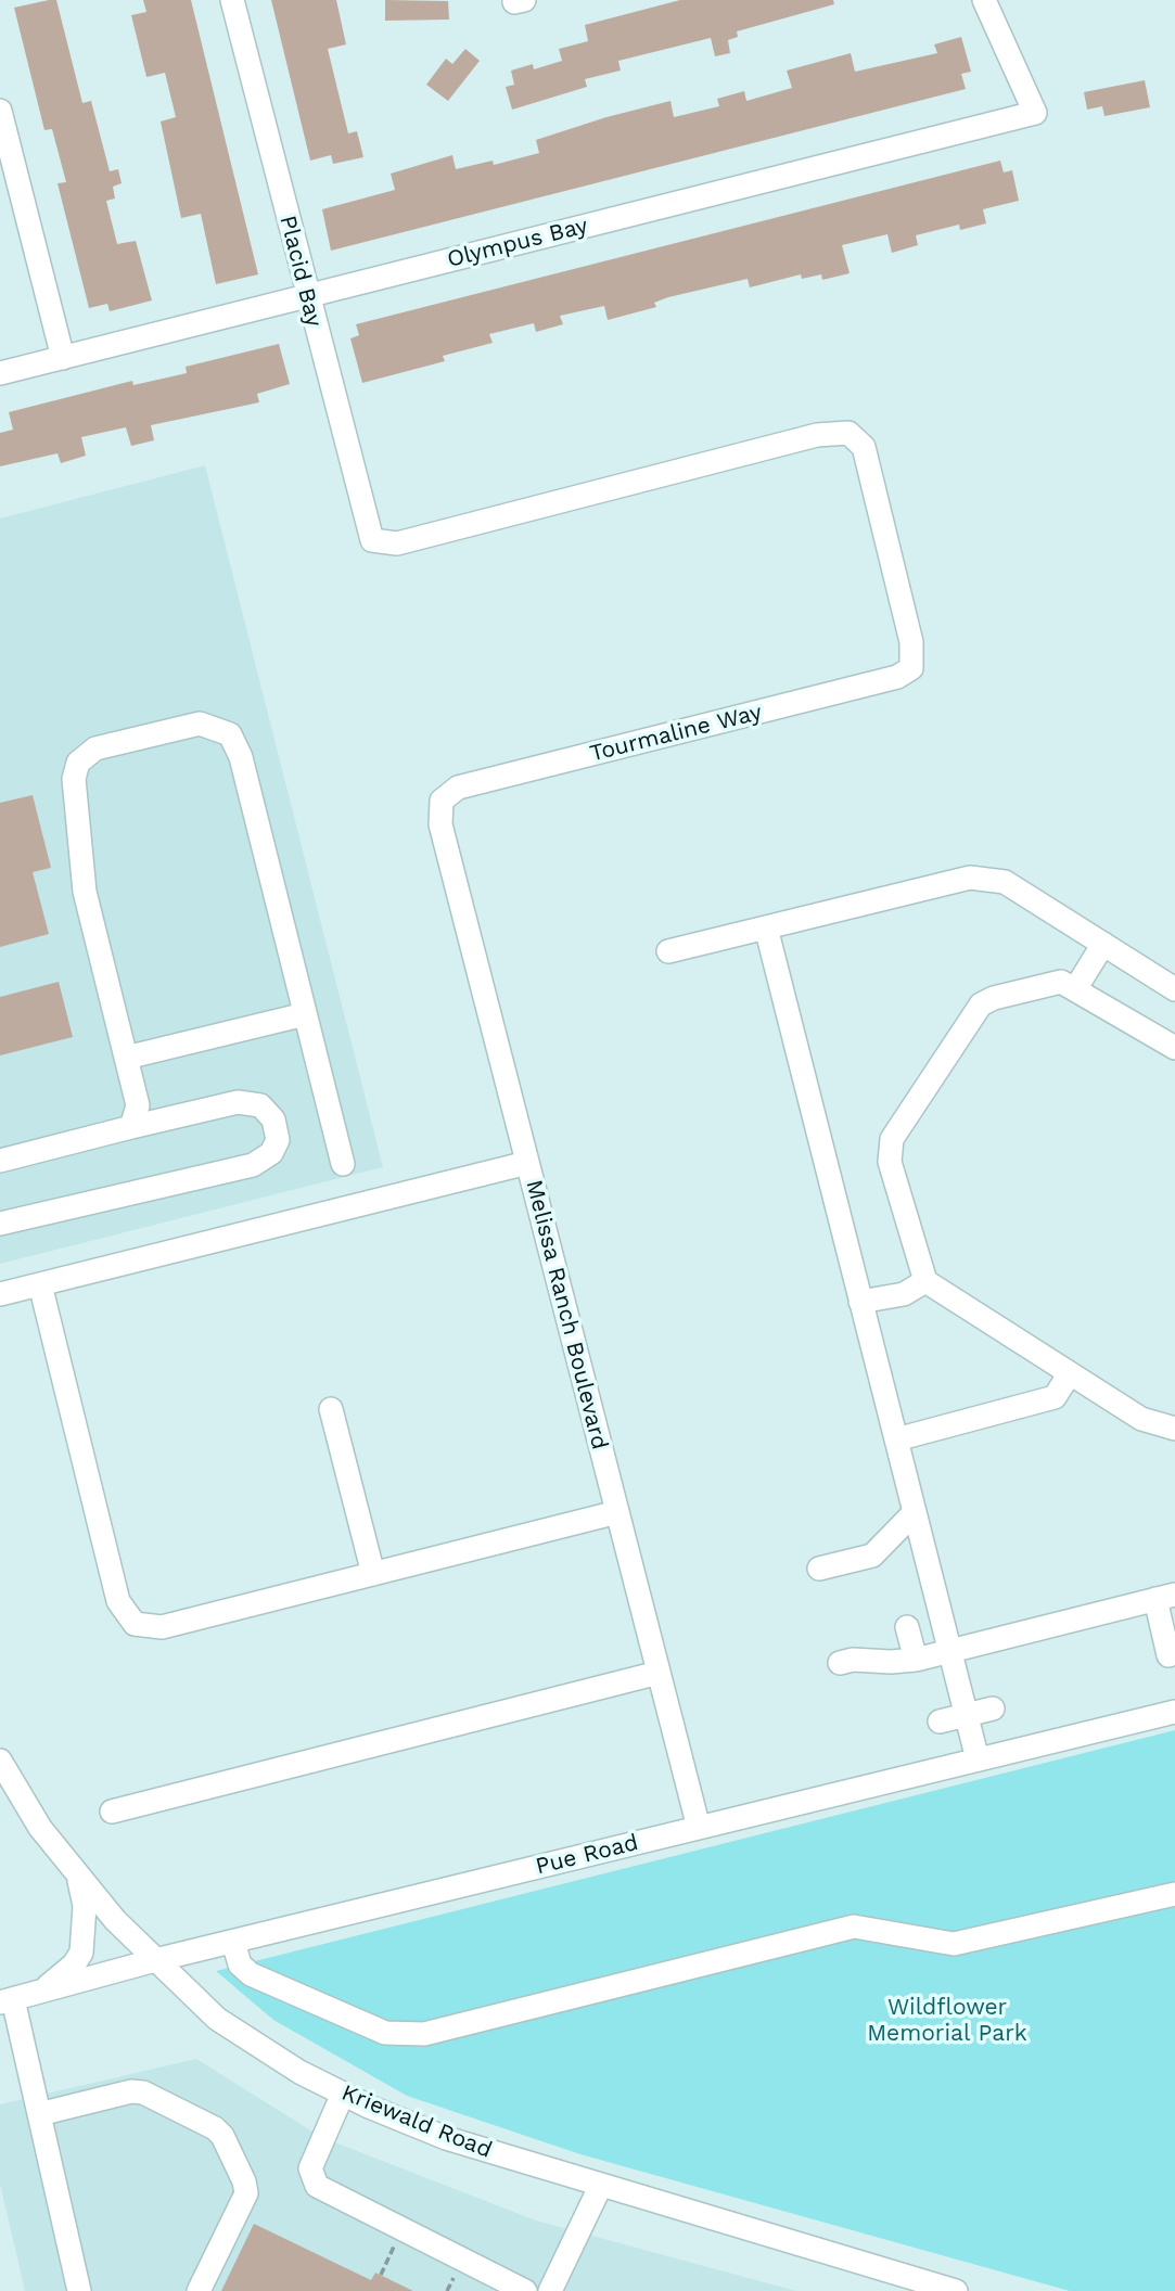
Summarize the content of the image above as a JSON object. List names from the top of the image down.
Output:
{
  "streets": {
    "street": [
      "Olympus Bay",
      "Placid Bay",
      "Tourmaline Way",
      "Melissa Ranch Boulevard",
      "Pue Road",
      "Kriewald Road"
    ]
  },
  "crossings": [
    ["Olympus Bay", "Placid Bay"],
    ["Placid Bay", "Tourmaline Way"],
    ["Tourmaline Way", "Melissa Ranch Boulevard"],
    ["Melissa Ranch Boulevard", "Pue Road"],
    ["Pue Road", "Kriewald Road"]
  ],
  "parks": ["Wildflower Memorial Park"]
}
